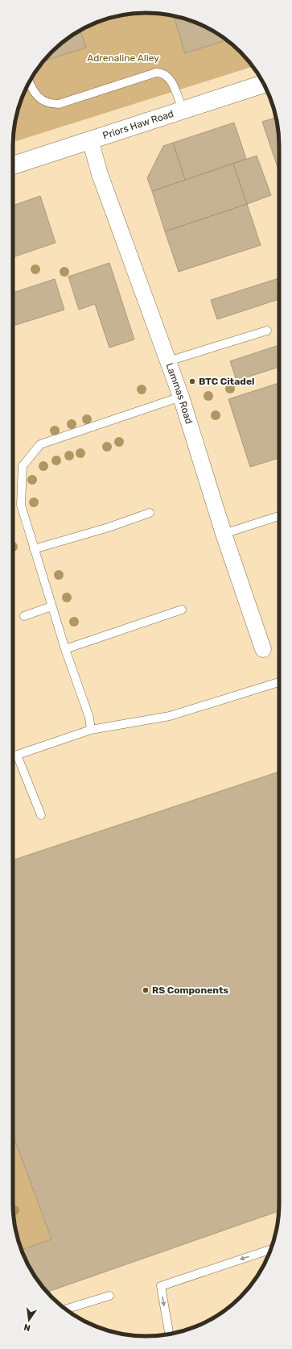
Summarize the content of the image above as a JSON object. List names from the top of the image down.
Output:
{
  "streets": {
    "street": ["Priors Haw Road", "Lammas Road"]
  },
  "crossings": [
    ["Priors Haw Road", "Lammas Road"]
  ],
  "parks": ["Adrenaline Alley"],
  "places": ["BTC Citadel", "RS Components"],
  "north": "bottom"
}
